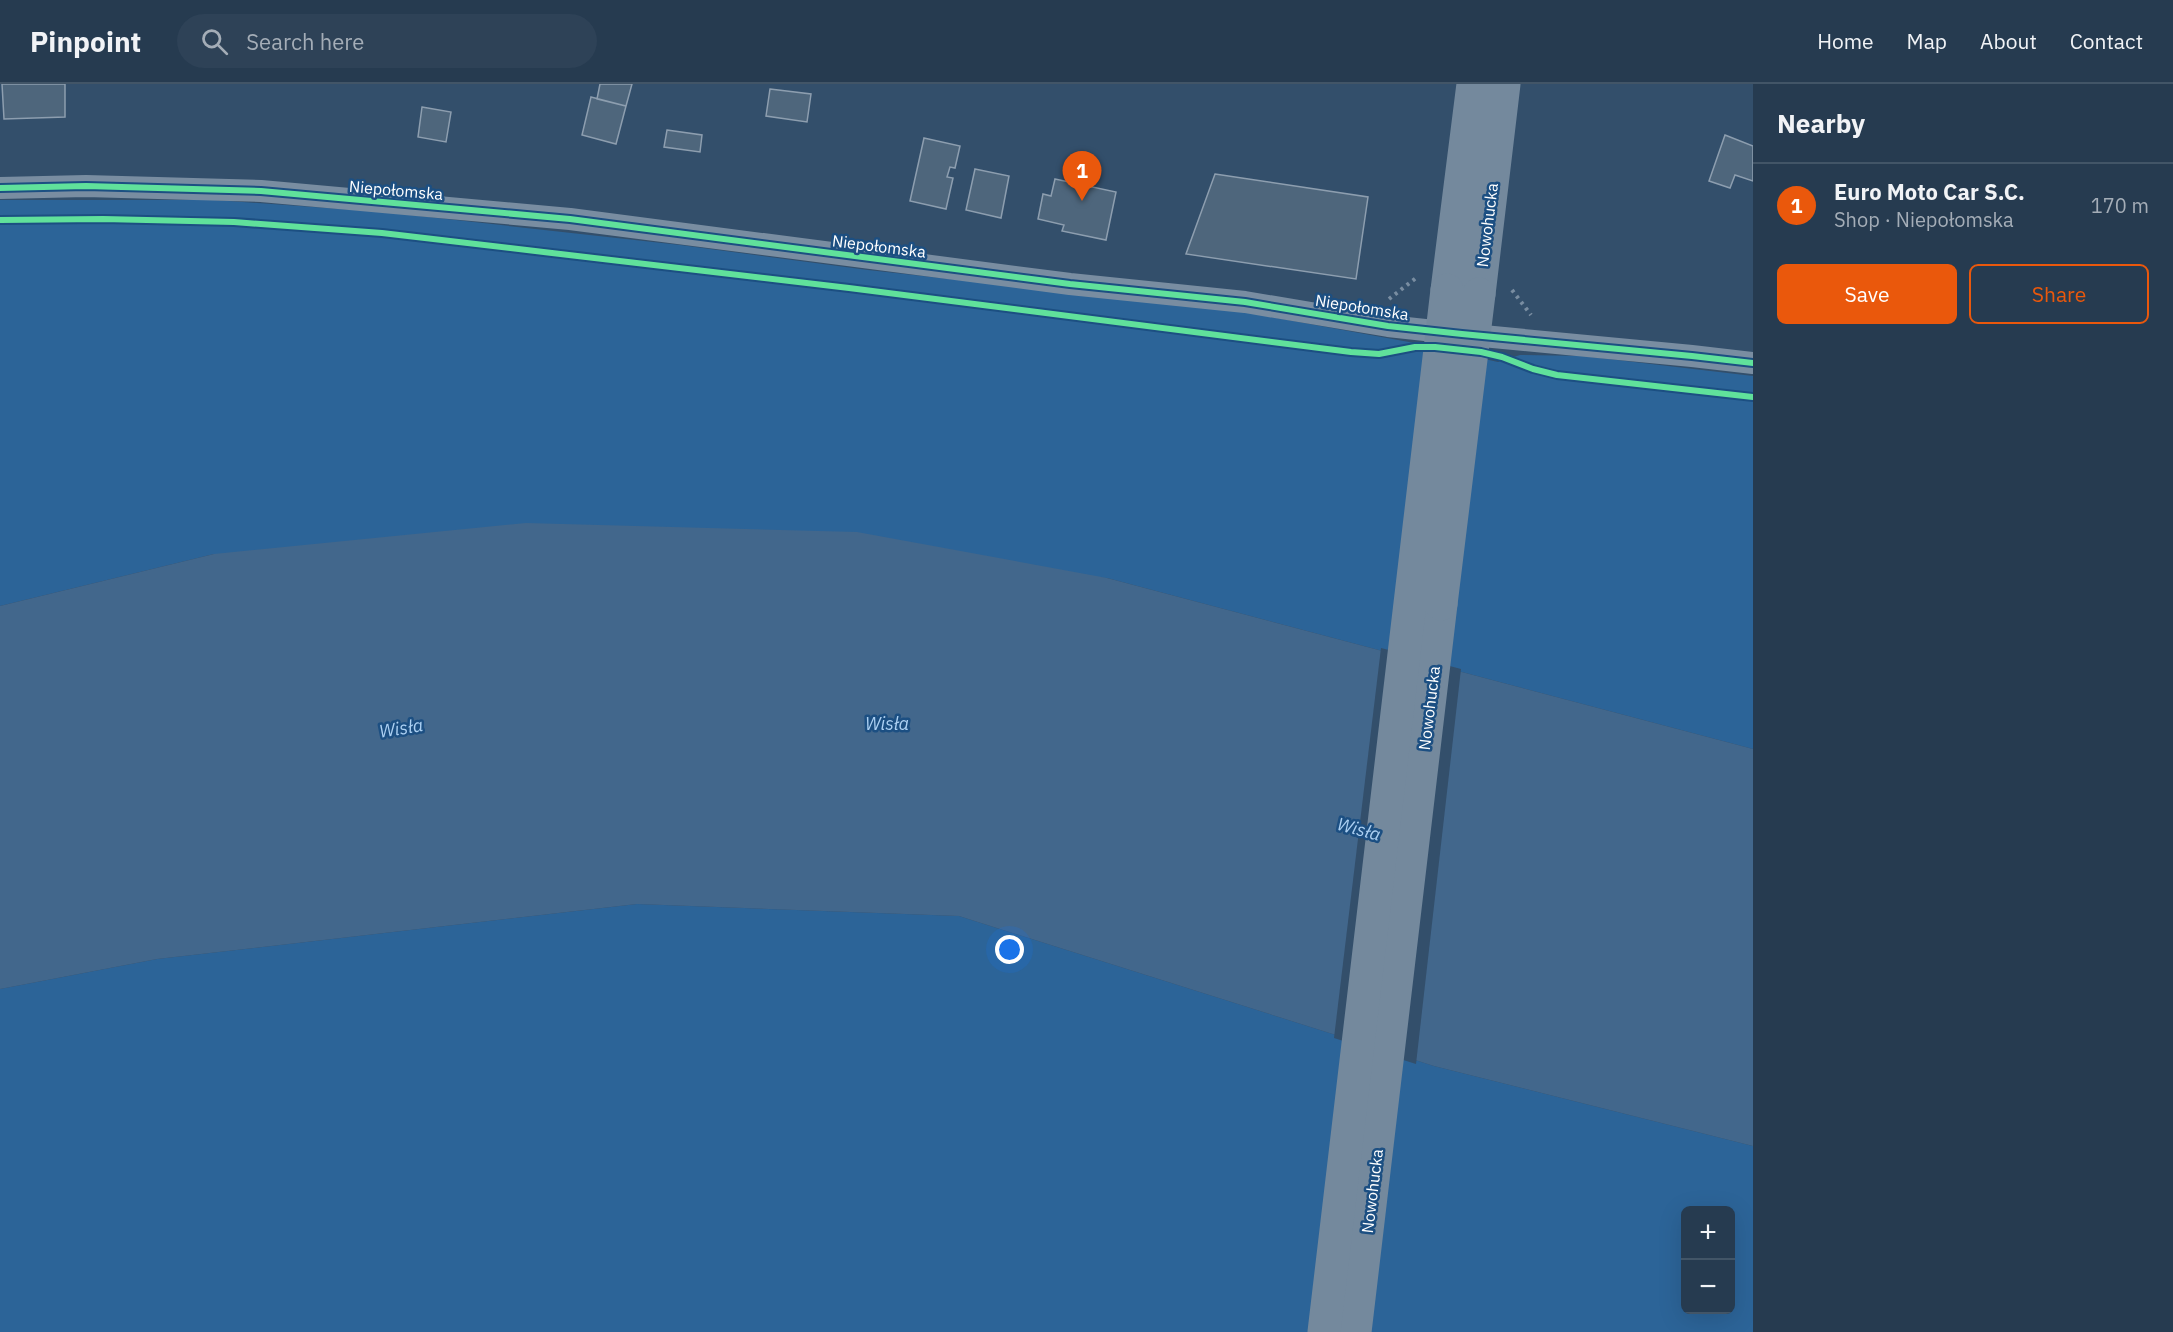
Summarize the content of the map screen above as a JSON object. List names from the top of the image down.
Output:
{
  "streets": {
    "main road": ["Nowohucka"],
    "street": ["Niepołomska"]
  },
  "water": ["Wisła"],
  "page": {
    "header": "Pinpoint",
    "search": "Search here",
    "nav": [
      "Home",
      "Map",
      "About",
      "Contact"
    ],
    "heading": "Nearby",
    "pins": "1",
    "list": [
      {
        "mark": "1",
        "name": "Euro Moto Car S.C.",
        "note": "Shop · Niepołomska",
        "value": "170 m"
      }
    ],
    "buttons": ["Save", "Share"],
    "map_buttons": ["+", "−"]
  }
}
